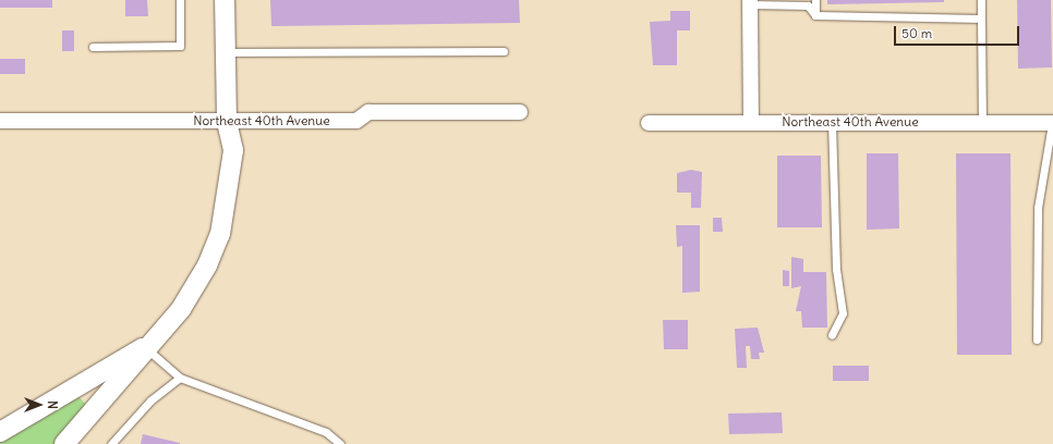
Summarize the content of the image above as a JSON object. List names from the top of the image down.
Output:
{
  "streets": {
    "street": ["Northeast 40th Avenue"]
  },
  "scale_bar": "50 m",
  "north": "right"
}
